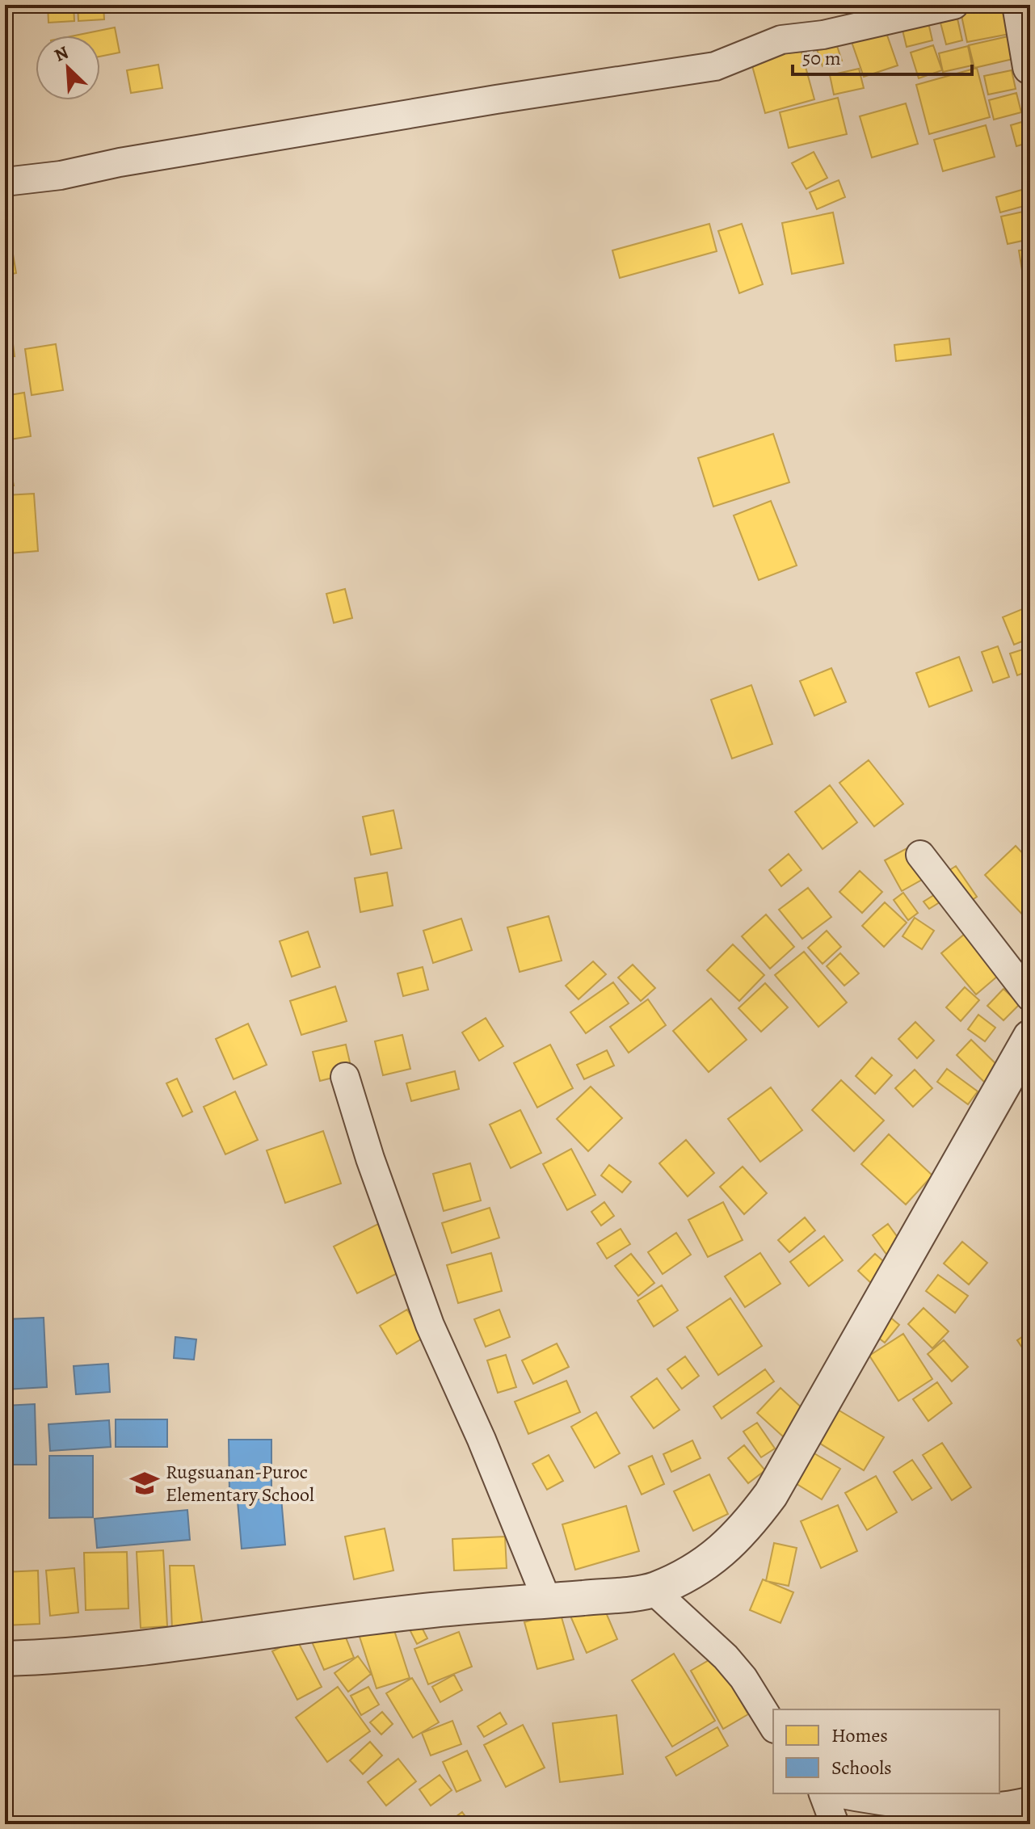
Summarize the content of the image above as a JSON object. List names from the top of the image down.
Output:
{
  "places": {
    "school or university": ["Rugsuanan-Puroc Elementary School"]
  },
  "legend": ["Homes", "Schools"],
  "scale_bar": "50 m",
  "north": "top left"
}
